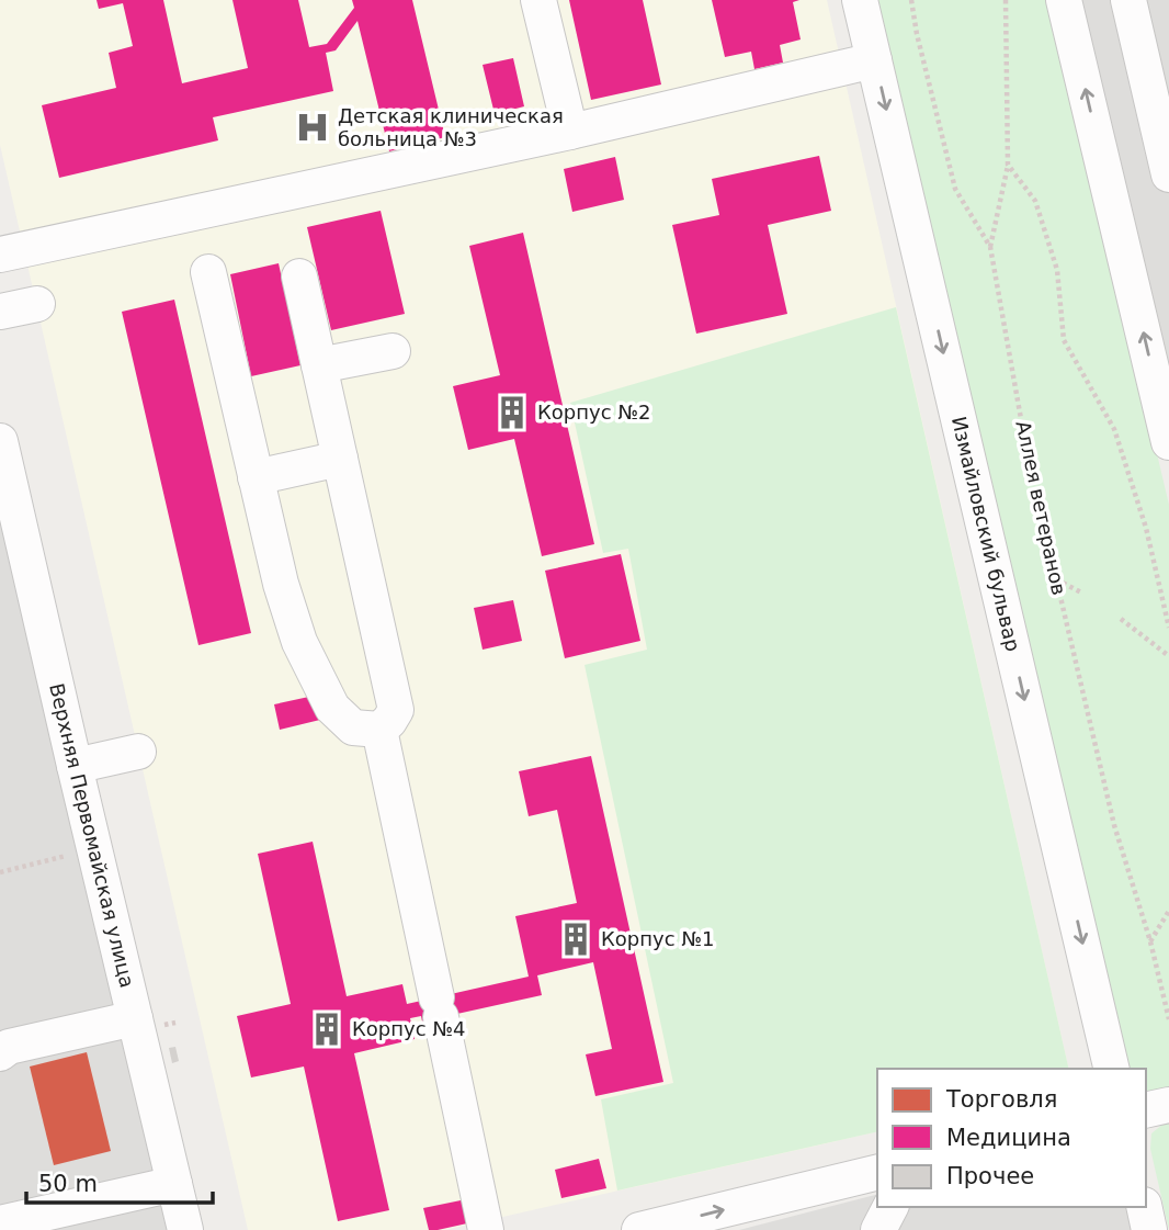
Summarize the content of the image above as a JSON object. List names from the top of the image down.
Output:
{
  "streets": {
    "street": ["Измайловский бульвар", "Верхняя Первомайская улица"],
    "path": ["Аллея ветеранов"]
  },
  "places": {
    "hospital": ["Детская клиническая больница №3"],
    "building": ["Корпус №2", "Корпус №1", "Корпус №4"]
  },
  "legend": ["Торговля", "Медицина", "Прочее"],
  "scale_bar": "50 m"
}
